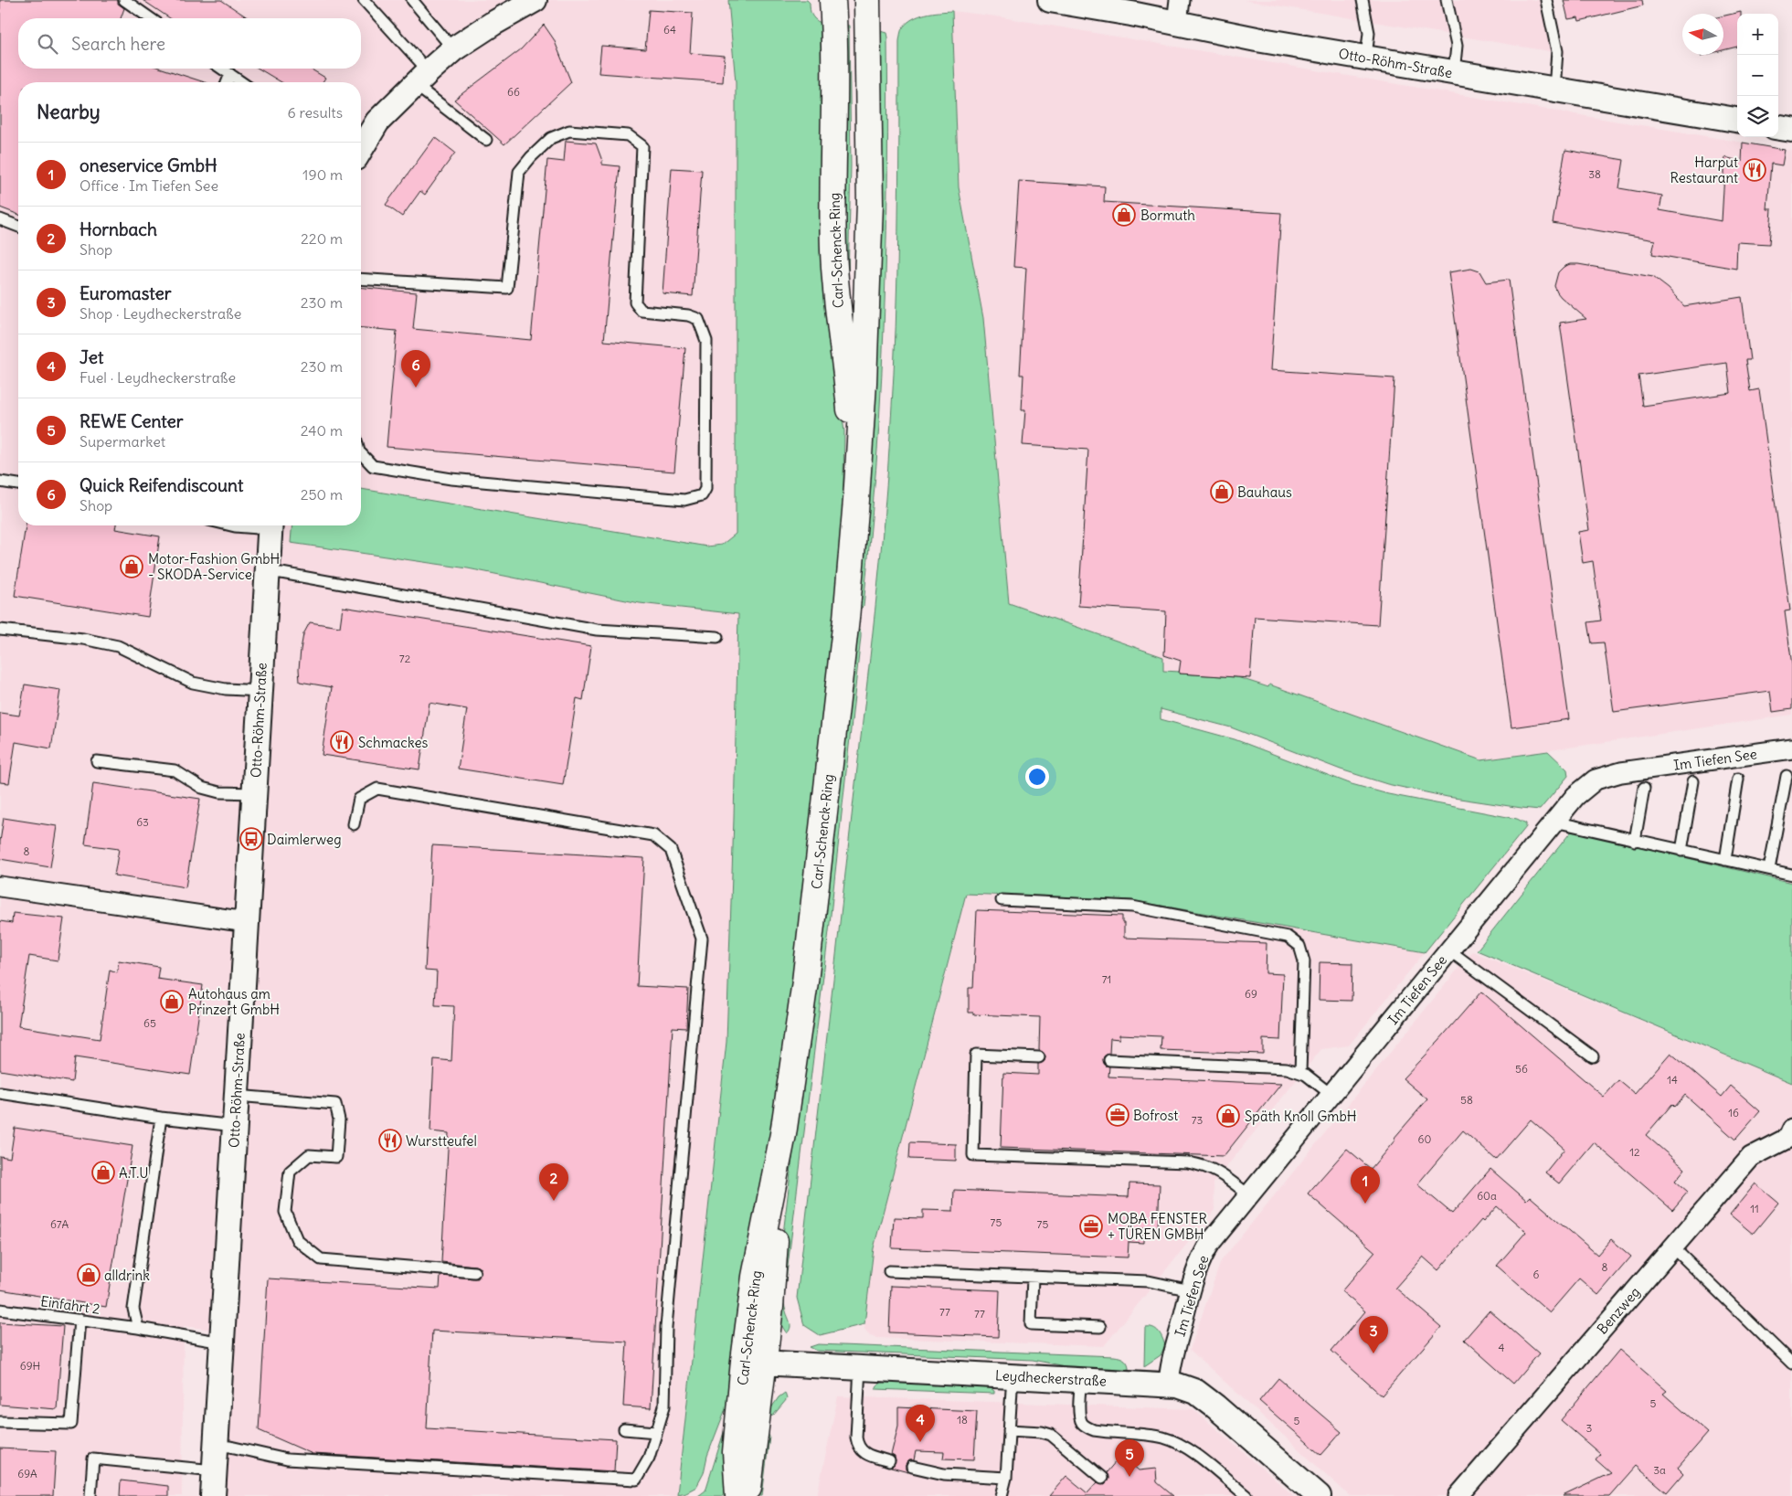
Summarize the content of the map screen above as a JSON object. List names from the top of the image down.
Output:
{
  "streets": {
    "main road": ["Carl-Schenck-Ring"],
    "street": [
      "Otto-Röhm-Straße",
      "Im Tiefen See",
      "Benzweg",
      "Leydheckerstraße"
    ],
    "lane": ["Einfahrt 2"]
  },
  "crossings": [
    ["Otto-Röhm-Straße", "Einfahrt 2"],
    ["Carl-Schenck-Ring", "Leydheckerstraße"],
    ["Im Tiefen See", "Leydheckerstraße"]
  ],
  "places": {
    "restaurant": ["Harput Restaurant", "Schmackes", "Wurstteufel"],
    "shop": [
      "Bormuth",
      "Bauhaus",
      "Motor-Fashion GmbH - SKODA-Service",
      "Autohaus am Prinzert GmbH",
      "Späth Knoll GmbH",
      "A.T.U",
      "alldrink"
    ],
    "bus stop": ["Daimlerweg"],
    "office": ["Bofrost", "MOBA FENSTER + TÜREN GMBH"]
  },
  "house_numbers": [
    "64",
    "66",
    "38",
    "72",
    "63",
    "8",
    "71",
    "69",
    "65",
    "56",
    "14",
    "58",
    "16",
    "73",
    "60",
    "12",
    "60a",
    "11",
    "75",
    "67A",
    "75",
    "8",
    "6",
    "77",
    "77",
    "4",
    "69H",
    "5",
    "18",
    "5",
    "3",
    "3a",
    "69A"
  ],
  "north": "left",
  "page": {
    "map_buttons": ["+", "−"],
    "search": "Search here",
    "heading": ["Nearby", "6 results"],
    "list": [
      {
        "mark": "1",
        "name": "oneservice GmbH",
        "note": "Office · Im Tiefen See",
        "value": "190 m"
      },
      {
        "mark": "2",
        "name": "Hornbach",
        "note": "Shop",
        "value": "220 m"
      },
      {
        "mark": "3",
        "name": "Euromaster",
        "note": "Shop · Leydheckerstraße",
        "value": "230 m"
      },
      {
        "mark": "4",
        "name": "Jet",
        "note": "Fuel · Leydheckerstraße",
        "value": "230 m"
      },
      {
        "mark": "5",
        "name": "REWE Center",
        "note": "Supermarket",
        "value": "240 m"
      },
      {
        "mark": "6",
        "name": "Quick Reifendiscount",
        "note": "Shop",
        "value": "250 m"
      }
    ],
    "pins": [
      "6",
      "2",
      "1",
      "3",
      "4",
      "5"
    ]
  }
}
